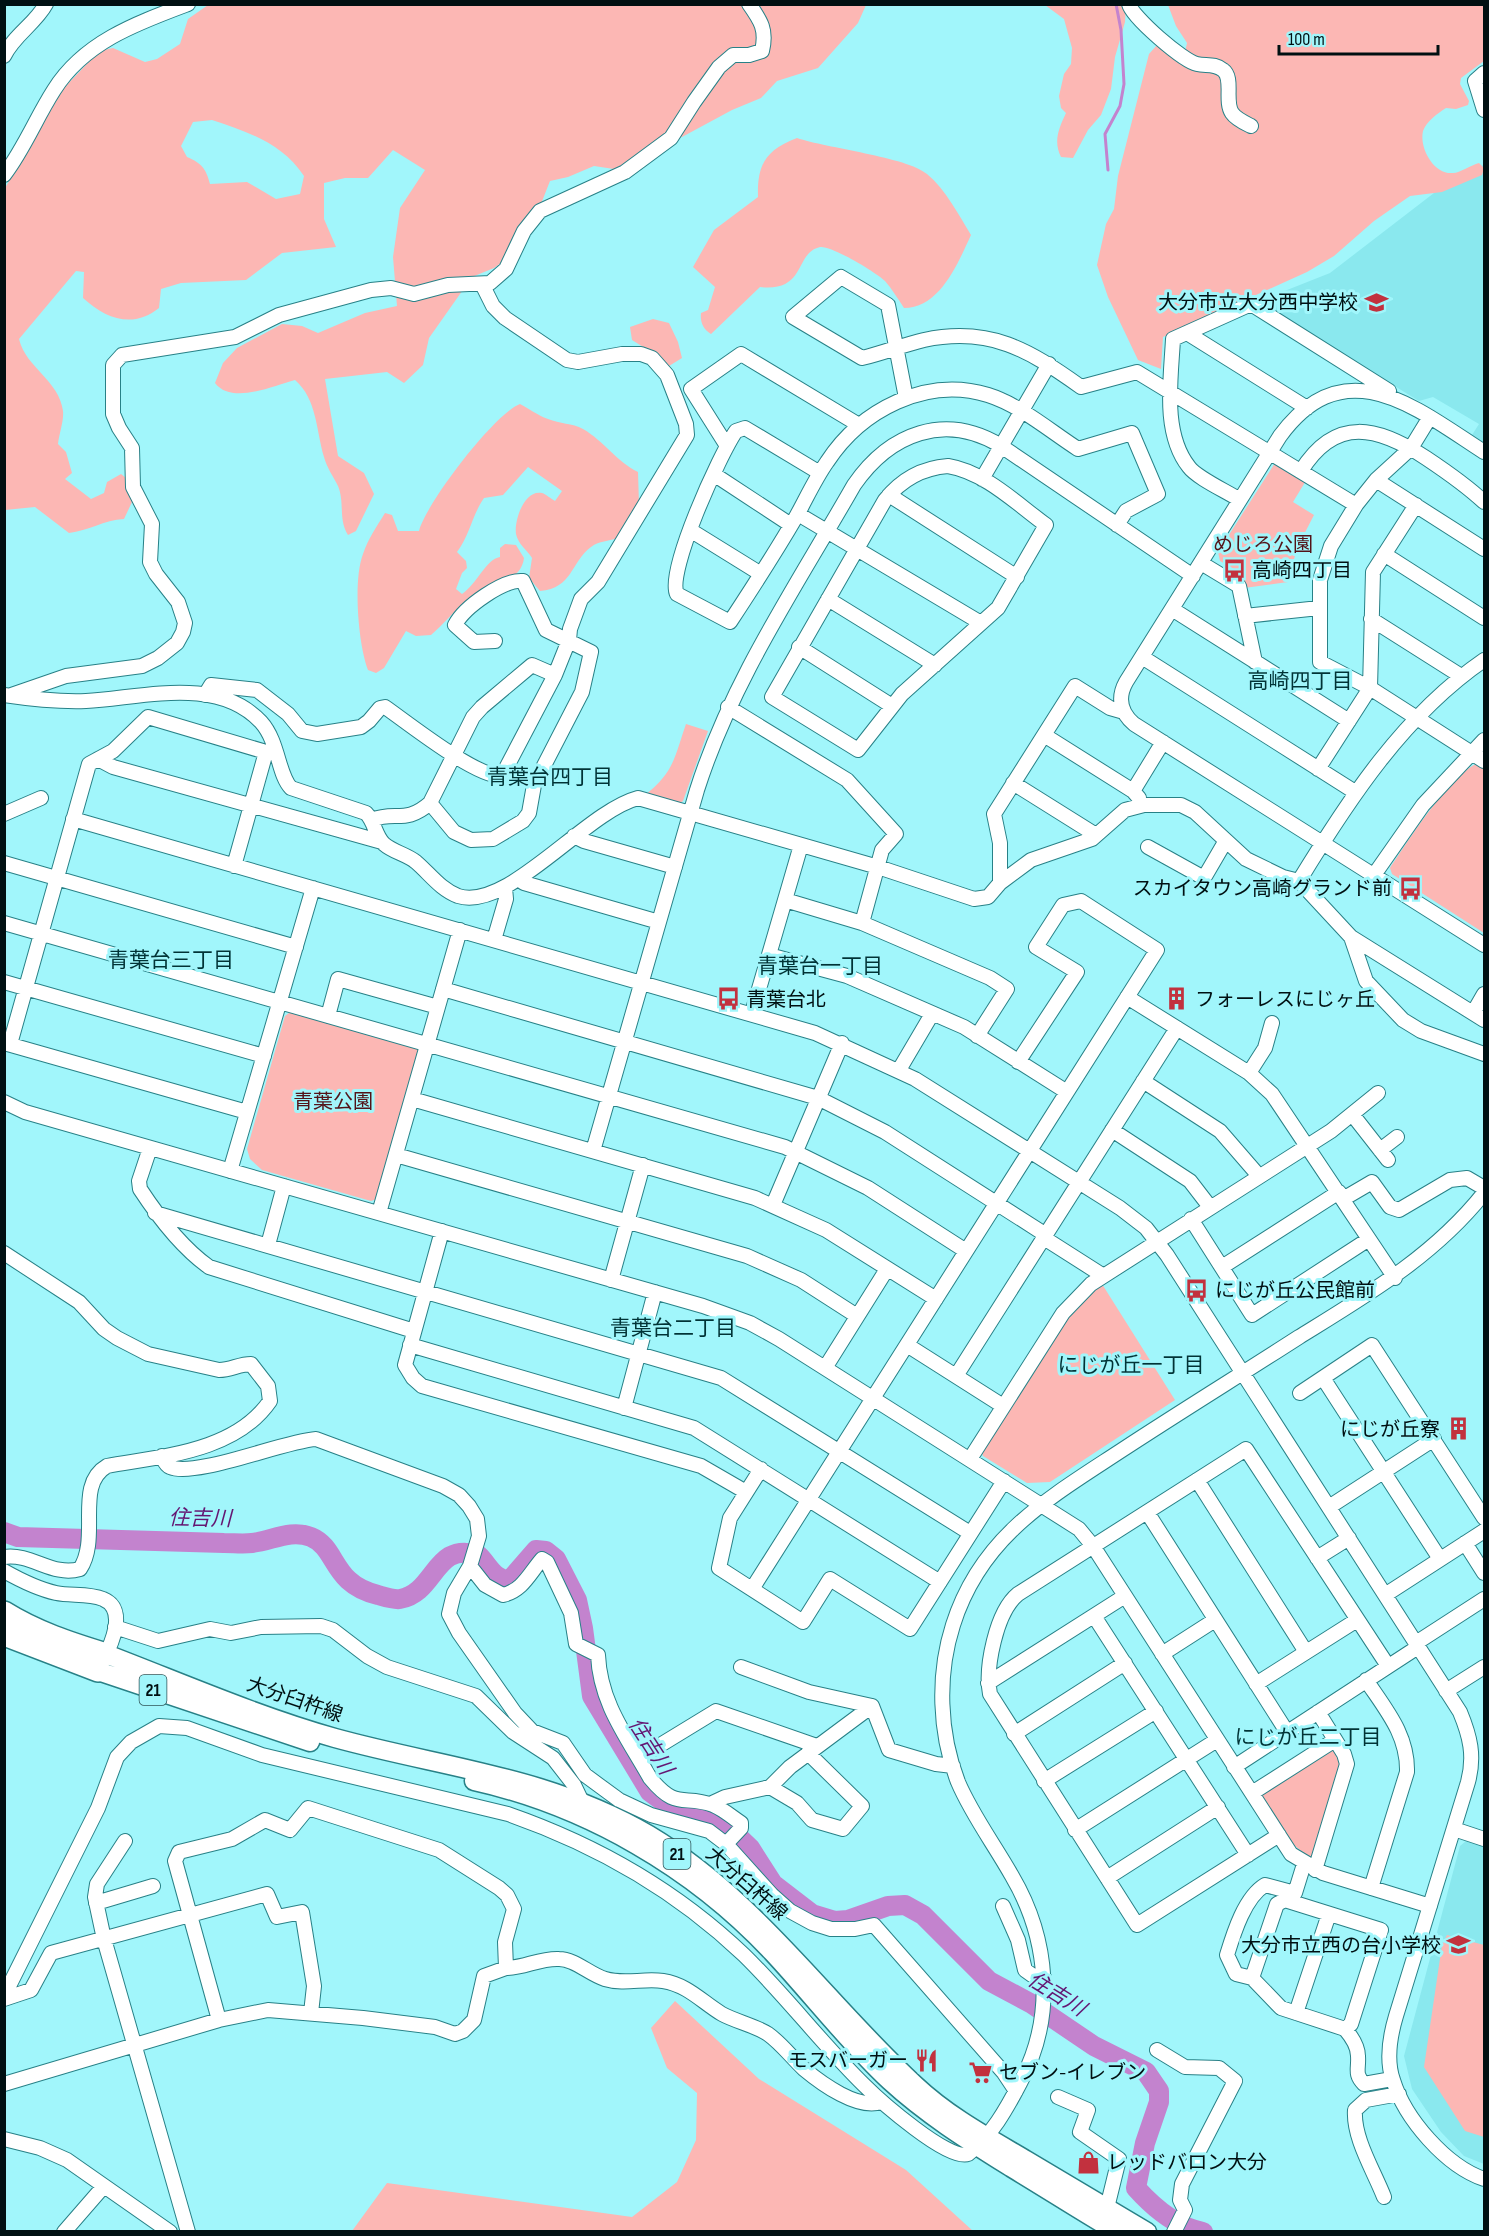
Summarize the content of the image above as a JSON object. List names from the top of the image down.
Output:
{
  "streets": {
    "main road": ["21", "大分臼杵線"]
  },
  "districts": [
    "高崎四丁目",
    "青葉台四丁目",
    "青葉台三丁目",
    "青葉台一丁目",
    "青葉台二丁目",
    "にじが丘一丁目",
    "にじが丘二丁目"
  ],
  "water": ["住吉川"],
  "parks": ["めじろ公園", "青葉公園"],
  "places": {
    "school or university": ["大分市立大分西中学校", "大分市立西の台小学校"],
    "bus stop": [
      "高崎四丁目",
      "スカイタウン高崎グランド前",
      "青葉台北",
      "にじが丘公民館前"
    ],
    "building": ["フォーレスにじヶ丘", "にじが丘寮"],
    "restaurant": ["モスバーガー"],
    "supermarket": ["セブン-イレブン"],
    "shop": ["レッドバロン大分"]
  },
  "scale_bar": "100 m"
}
